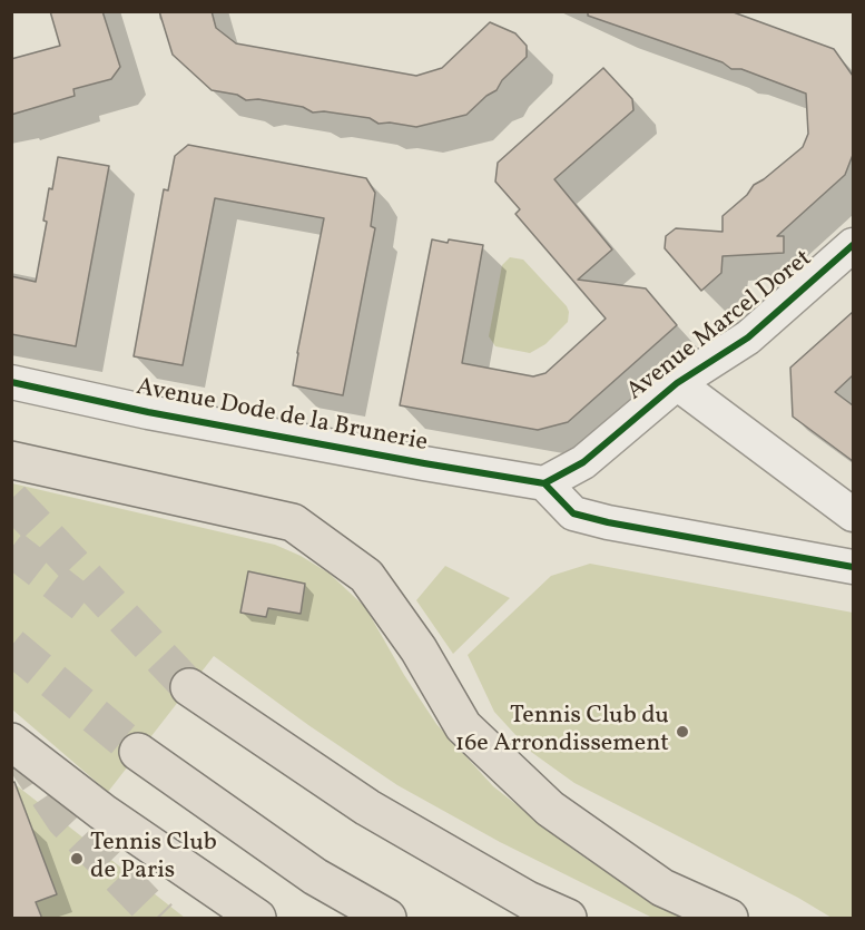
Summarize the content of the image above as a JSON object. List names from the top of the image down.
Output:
{
  "streets": {
    "street": ["Avenue Marcel Doret", "Avenue Dode de la Brunerie"]
  },
  "crossings": [
    ["Avenue Marcel Doret", "Avenue Dode de la Brunerie"]
  ],
  "places": ["Tennis Club du 16e Arrondissement", "Tennis Club de Paris"]
}
